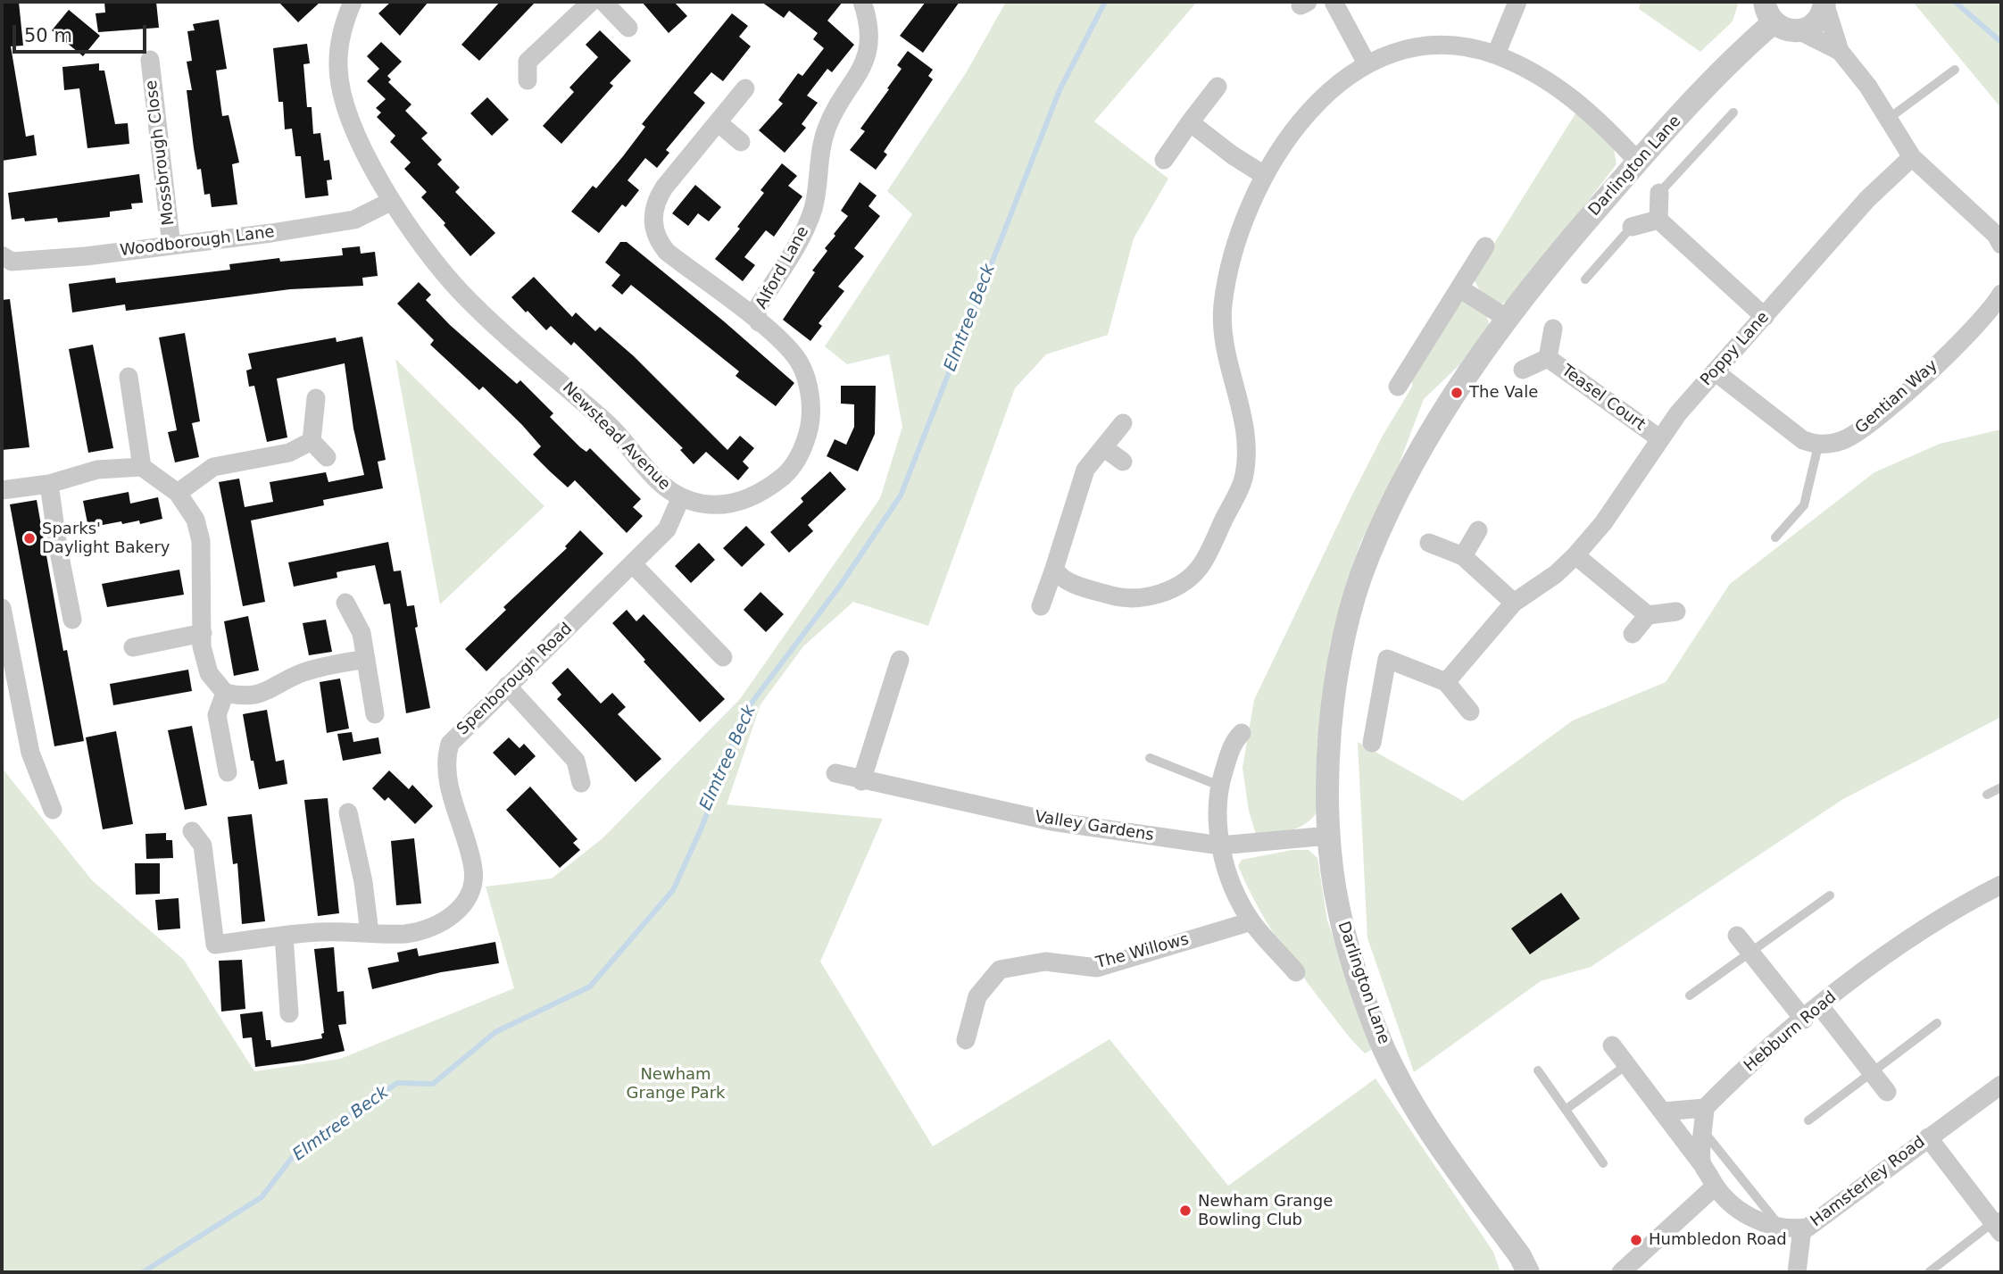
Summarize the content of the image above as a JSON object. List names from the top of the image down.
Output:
{
  "streets": {
    "street": [
      "Mossbrough Close",
      "Darlington Lane",
      "Woodborough Lane",
      "Alford Lane",
      "Poppy Lane",
      "Gentian Way",
      "Teasel Court",
      "Newstead Avenue",
      "Spenborough Road",
      "Valley Gardens",
      "The Willows",
      "Hebburn Road",
      "Hamsterley Road"
    ]
  },
  "crossings": [
    ["Mossbrough Close", "Woodborough Lane"],
    ["Darlington Lane", "Valley Gardens"],
    ["Woodborough Lane", "Newstead Avenue"],
    ["Alford Lane", "Newstead Avenue"],
    ["Poppy Lane", "Teasel Court"],
    ["Newstead Avenue", "Spenborough Road"]
  ],
  "water": ["Elmtree Beck"],
  "parks": ["Newham Grange Park"],
  "places": [
    "The Vale",
    "Sparks' Daylight Bakery",
    "Newham Grange Bowling Club",
    "Humbledon Road"
  ],
  "scale_bar": "50 m"
}
